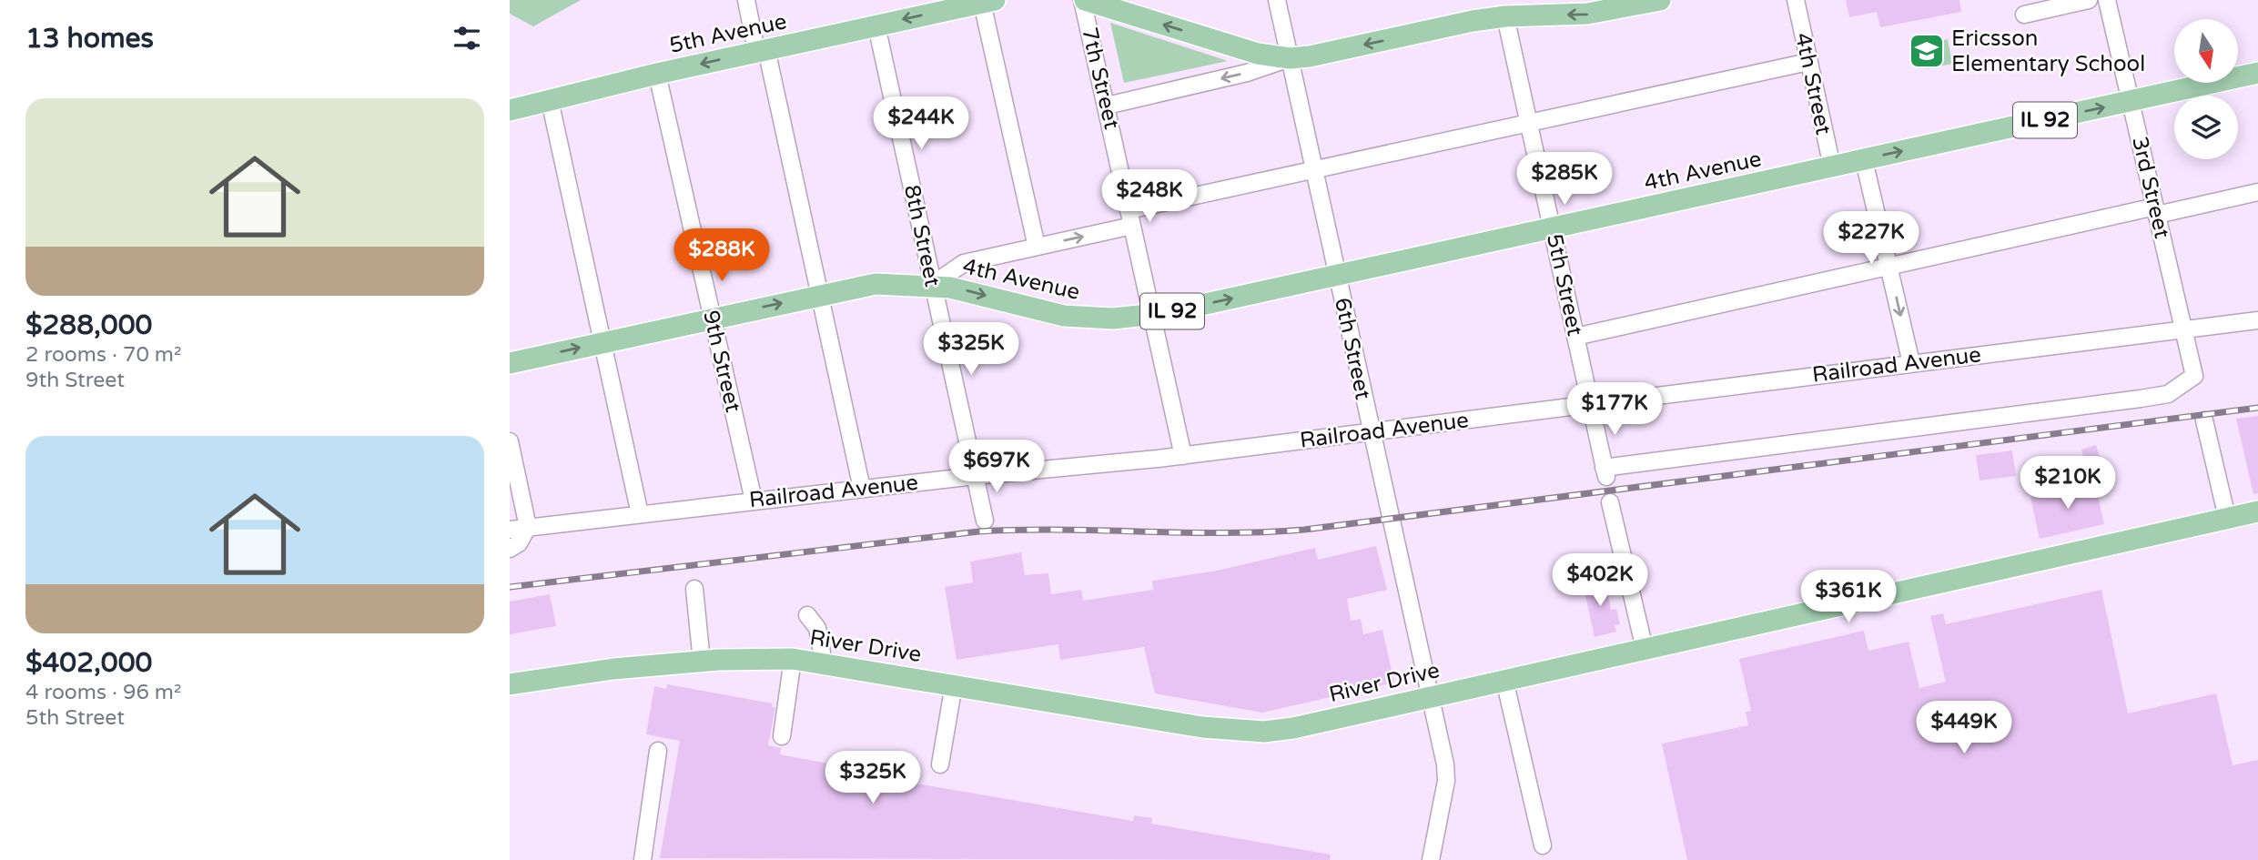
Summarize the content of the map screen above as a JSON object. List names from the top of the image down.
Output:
{
  "streets": {
    "main road": [
      "5th Avenue",
      "IL 92",
      "4th Avenue",
      "River Drive"
    ],
    "street": [
      "7th Street",
      "4th Street",
      "3rd Street",
      "8th Street",
      "5th Street",
      "6th Street",
      "9th Street",
      "Railroad Avenue"
    ]
  },
  "crossings": [
    ["5th Avenue", "8th Street"],
    ["5th Avenue", "9th Street"],
    ["7th Street", "4th Avenue"],
    ["7th Street", "Railroad Avenue"],
    ["4th Street", "4th Avenue"],
    ["4th Avenue", "3rd Street"],
    ["4th Avenue", "8th Street"],
    ["4th Avenue", "5th Street"],
    ["4th Avenue", "6th Street"],
    ["4th Avenue", "9th Street"],
    ["3rd Street", "5th Street"],
    ["3rd Street", "Railroad Avenue"],
    ["8th Street", "Railroad Avenue"],
    ["5th Street", "Railroad Avenue"],
    ["6th Street", "Railroad Avenue"],
    ["6th Street", "River Drive"],
    ["9th Street", "Railroad Avenue"]
  ],
  "one_way": ["5th Avenue"],
  "places": {
    "school or university": ["Ericsson Elementary School"]
  },
  "north": "bottom",
  "page": {
    "heading": "13 homes",
    "list": [
      {
        "name": "$288,000",
        "note": "2 rooms · 70 m² · 9th Street"
      },
      {
        "name": "$402,000",
        "note": "4 rooms · 96 m² · 5th Street"
      }
    ],
    "price": [
      "$244K",
      "$285K",
      "$248K",
      "$227K",
      "$288K",
      "$325K",
      "$177K",
      "$697K",
      "$210K",
      "$402K",
      "$361K",
      "$449K",
      "$325K"
    ]
  }
}
